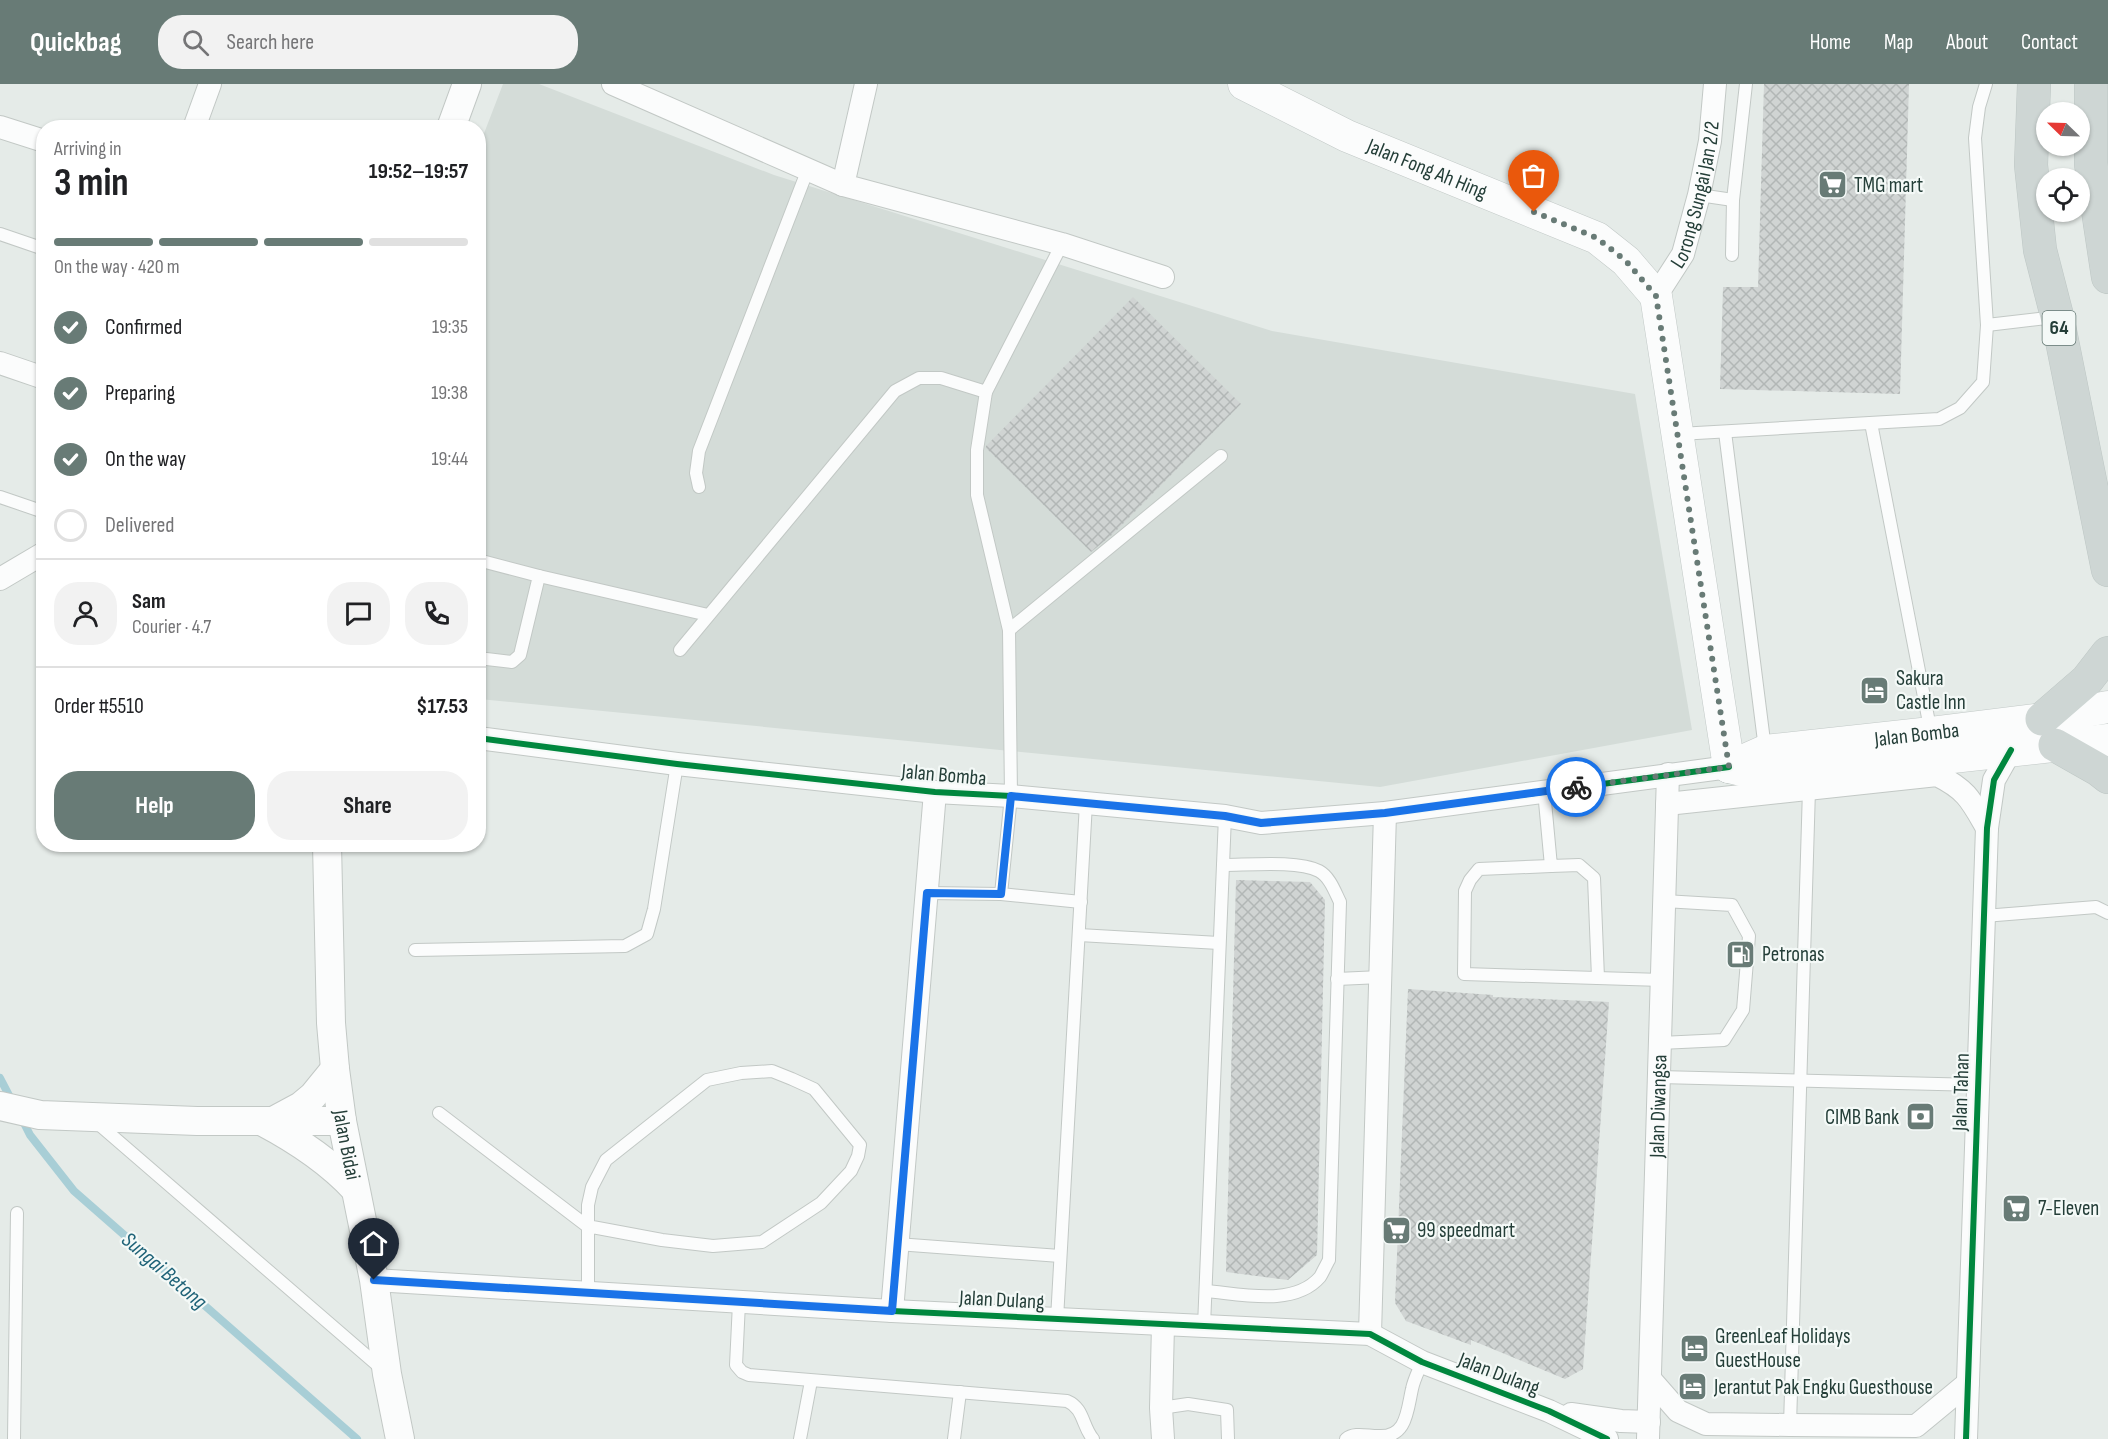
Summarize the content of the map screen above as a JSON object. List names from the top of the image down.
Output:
{
  "streets": {
    "main road": ["Jalan Fong Ah Hing", "64", "Jalan Bomba"],
    "street": [
      "Lorong Sungai Jan 2/2",
      "Jalan Tahan",
      "Jalan Diwangsa",
      "Jalan Bidai",
      "Jalan Dulang"
    ]
  },
  "crossings": [
    ["Jalan Fong Ah Hing", "Lorong Sungai Jan 2/2"],
    ["Jalan Bomba", "Jalan Tahan"],
    ["Jalan Bomba", "Jalan Diwangsa"],
    ["Jalan Diwangsa", "Jalan Dulang"],
    ["Jalan Bidai", "Jalan Dulang"]
  ],
  "water": ["Sungai Betong"],
  "places": {
    "supermarket": ["TMG mart", "7-Eleven", "99 speedmart"],
    "hotel": ["Sakura Castle Inn", "GreenLeaf Holidays GuestHouse", "Jerantut Pak Engku Guesthouse"],
    "fuel station": ["Petronas"],
    "bank": ["CIMB Bank"]
  },
  "north": "top left",
  "page": {
    "header": "Quickbag",
    "search": "Search here",
    "nav": [
      "Home",
      "Map",
      "About",
      "Contact"
    ],
    "heading": ["3 min", "Arriving in", "19:52–19:57"],
    "panel": [
      "Sam",
      "Courier · 4.7",
      "Order #5510",
      "$17.53"
    ],
    "bar": "On the way · 420 m",
    "list": [
      ["Confirmed", "19:35"],
      ["Preparing", "19:38"],
      ["On the way", "19:44"],
      "Delivered"
    ],
    "buttons": ["Help", "Share"]
  }
}
